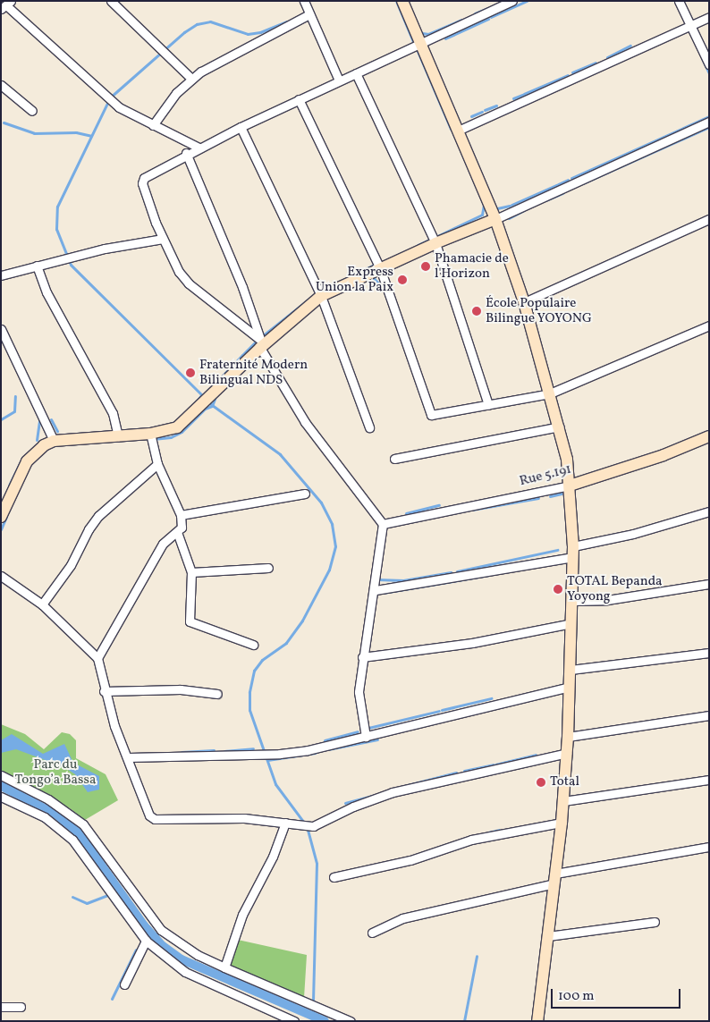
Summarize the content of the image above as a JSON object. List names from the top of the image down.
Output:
{
  "streets": {
    "main road": ["Rue 5.191"]
  },
  "parks": ["Parc du Tongo’a Bassa"],
  "places": [
    "Phamacie de l'Horizon",
    "Express Union la Paix",
    "École Populaire Bilingue YOYONG",
    "Fraternité Modern Bilingual NDS",
    "TOTAL Bepanda Yoyong",
    "Total"
  ],
  "scale_bar": "100 m"
}
